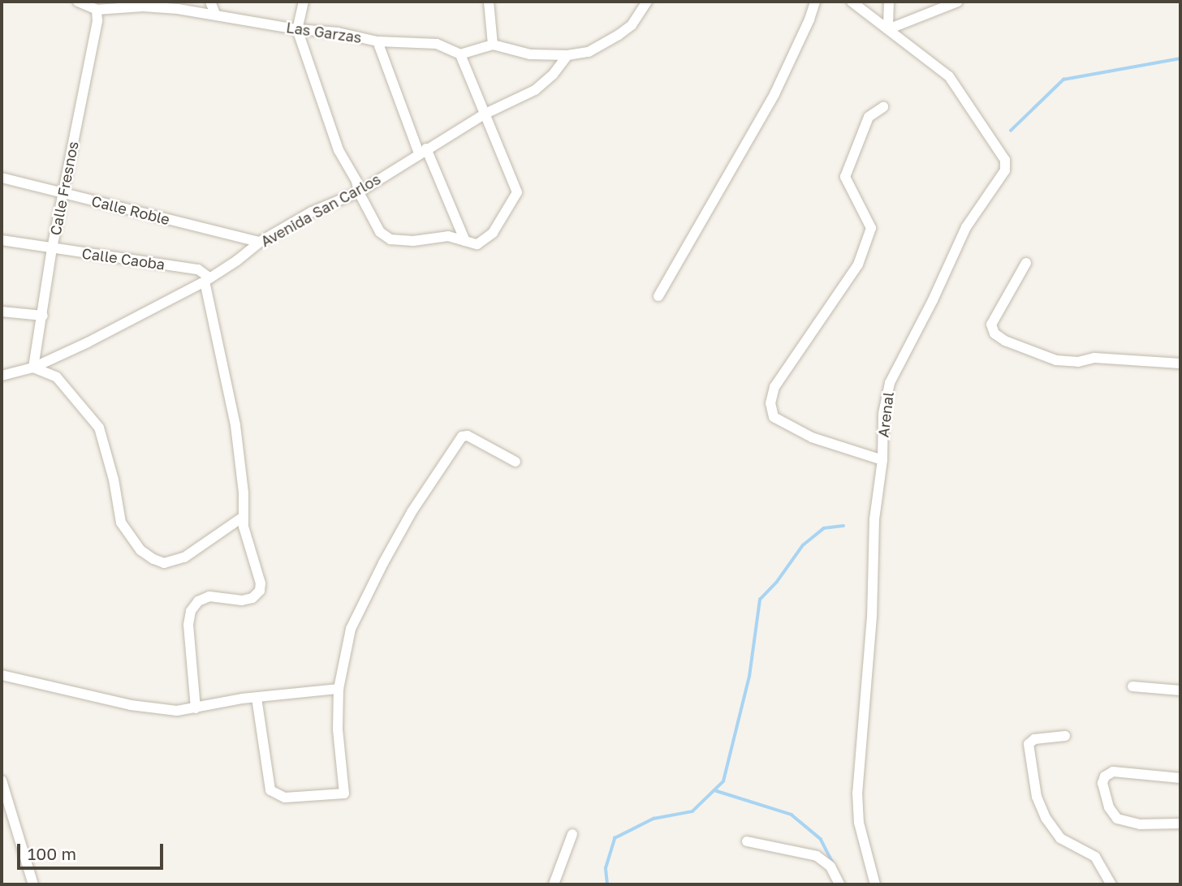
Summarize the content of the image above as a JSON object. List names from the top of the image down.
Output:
{
  "streets": {
    "street": [
      "Las Garzas",
      "Calle Fresnos",
      "Calle Roble",
      "Avenida San Carlos",
      "Calle Caoba",
      "Arenal"
    ]
  },
  "crossings": [
    ["Las Garzas", "Calle Fresnos"],
    ["Calle Fresnos", "Calle Roble"],
    ["Calle Fresnos", "Avenida San Carlos"],
    ["Calle Fresnos", "Calle Caoba"],
    ["Calle Roble", "Avenida San Carlos"],
    ["Avenida San Carlos", "Calle Caoba"]
  ],
  "scale_bar": "100 m"
}
